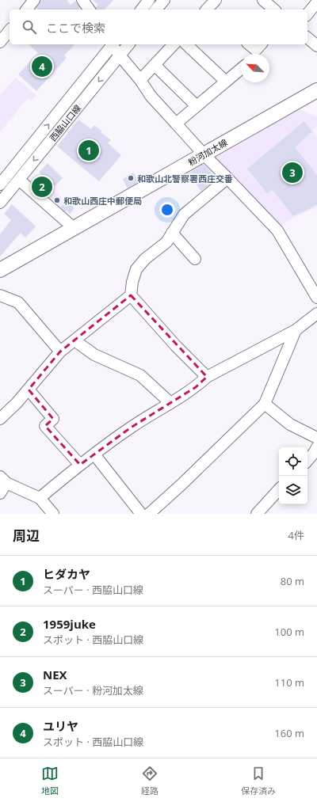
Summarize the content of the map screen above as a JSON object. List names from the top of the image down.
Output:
{
  "streets": {
    "main road": ["粉河加太線"],
    "street": ["西脇山口線"]
  },
  "places": ["和歌山北警察署西庄交番", "和歌山西庄中郵便局"],
  "north": "top left",
  "page": {
    "search": "ここで検索",
    "pins": [
      "4",
      "1",
      "3",
      "2"
    ],
    "heading": ["周辺", "4件"],
    "list": [
      {
        "mark": "1",
        "name": "ヒダカヤ",
        "note": "スーパー · 西脇山口線",
        "value": "80 m"
      },
      {
        "mark": "2",
        "name": "1959juke",
        "note": "スポット · 西脇山口線",
        "value": "100 m"
      },
      {
        "mark": "3",
        "name": "NEX",
        "note": "スーパー · 粉河加太線",
        "value": "110 m"
      },
      {
        "mark": "4",
        "name": "ユリヤ",
        "note": "スポット · 西脇山口線",
        "value": "160 m"
      }
    ],
    "nav": ["地図", "経路", "保存済み"]
  }
}
